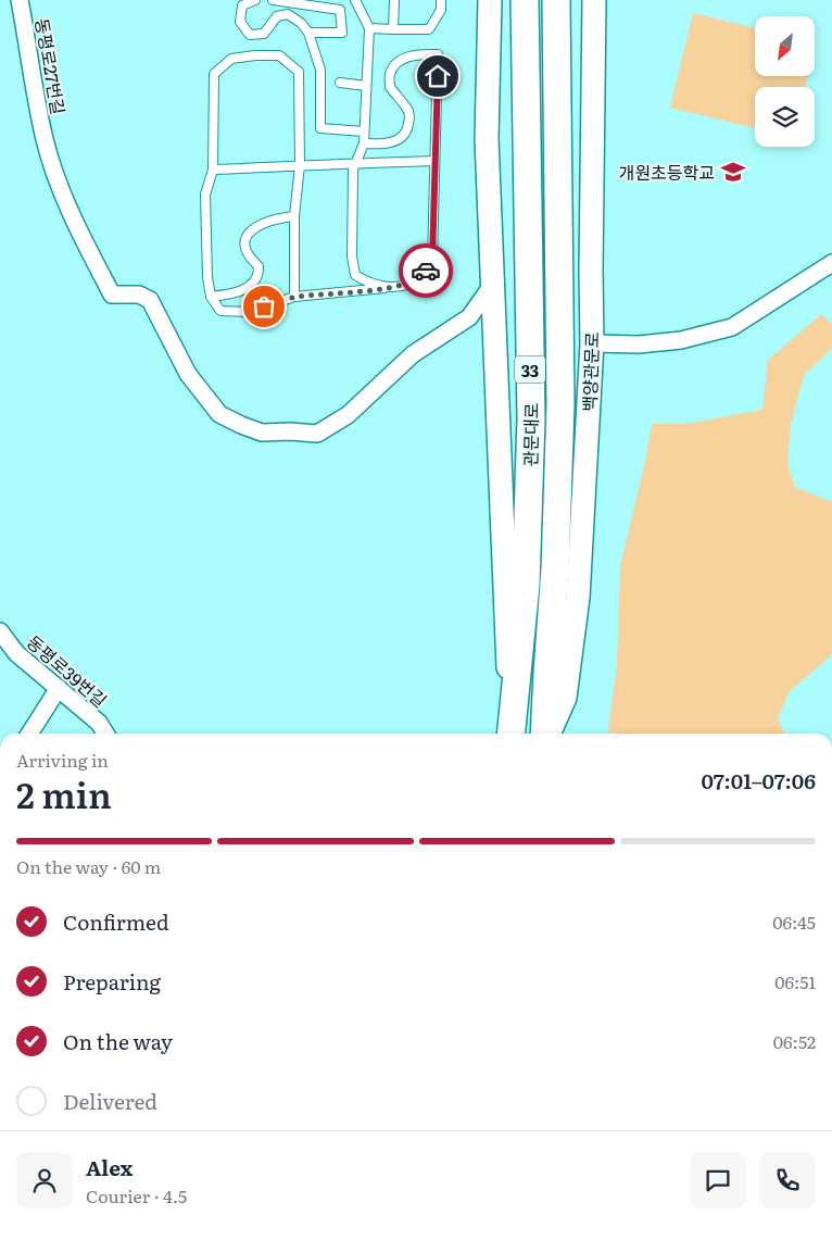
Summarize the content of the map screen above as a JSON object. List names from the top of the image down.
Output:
{
  "streets": {
    "highway": ["33", "관문대로"],
    "main road": ["백양관문로"],
    "street": ["동평로27번길", "동평로39번길"]
  },
  "places": {
    "school or university": ["개원초등학교"]
  },
  "north": "bottom left",
  "page": {
    "heading": ["2 min", "Arriving in", "07:01–07:06"],
    "panel": ["Alex", "Courier · 4.5"],
    "bar": "On the way · 60 m",
    "list": [
      ["Confirmed", "06:45"],
      ["Preparing", "06:51"],
      ["On the way", "06:52"],
      "Delivered"
    ]
  }
}
